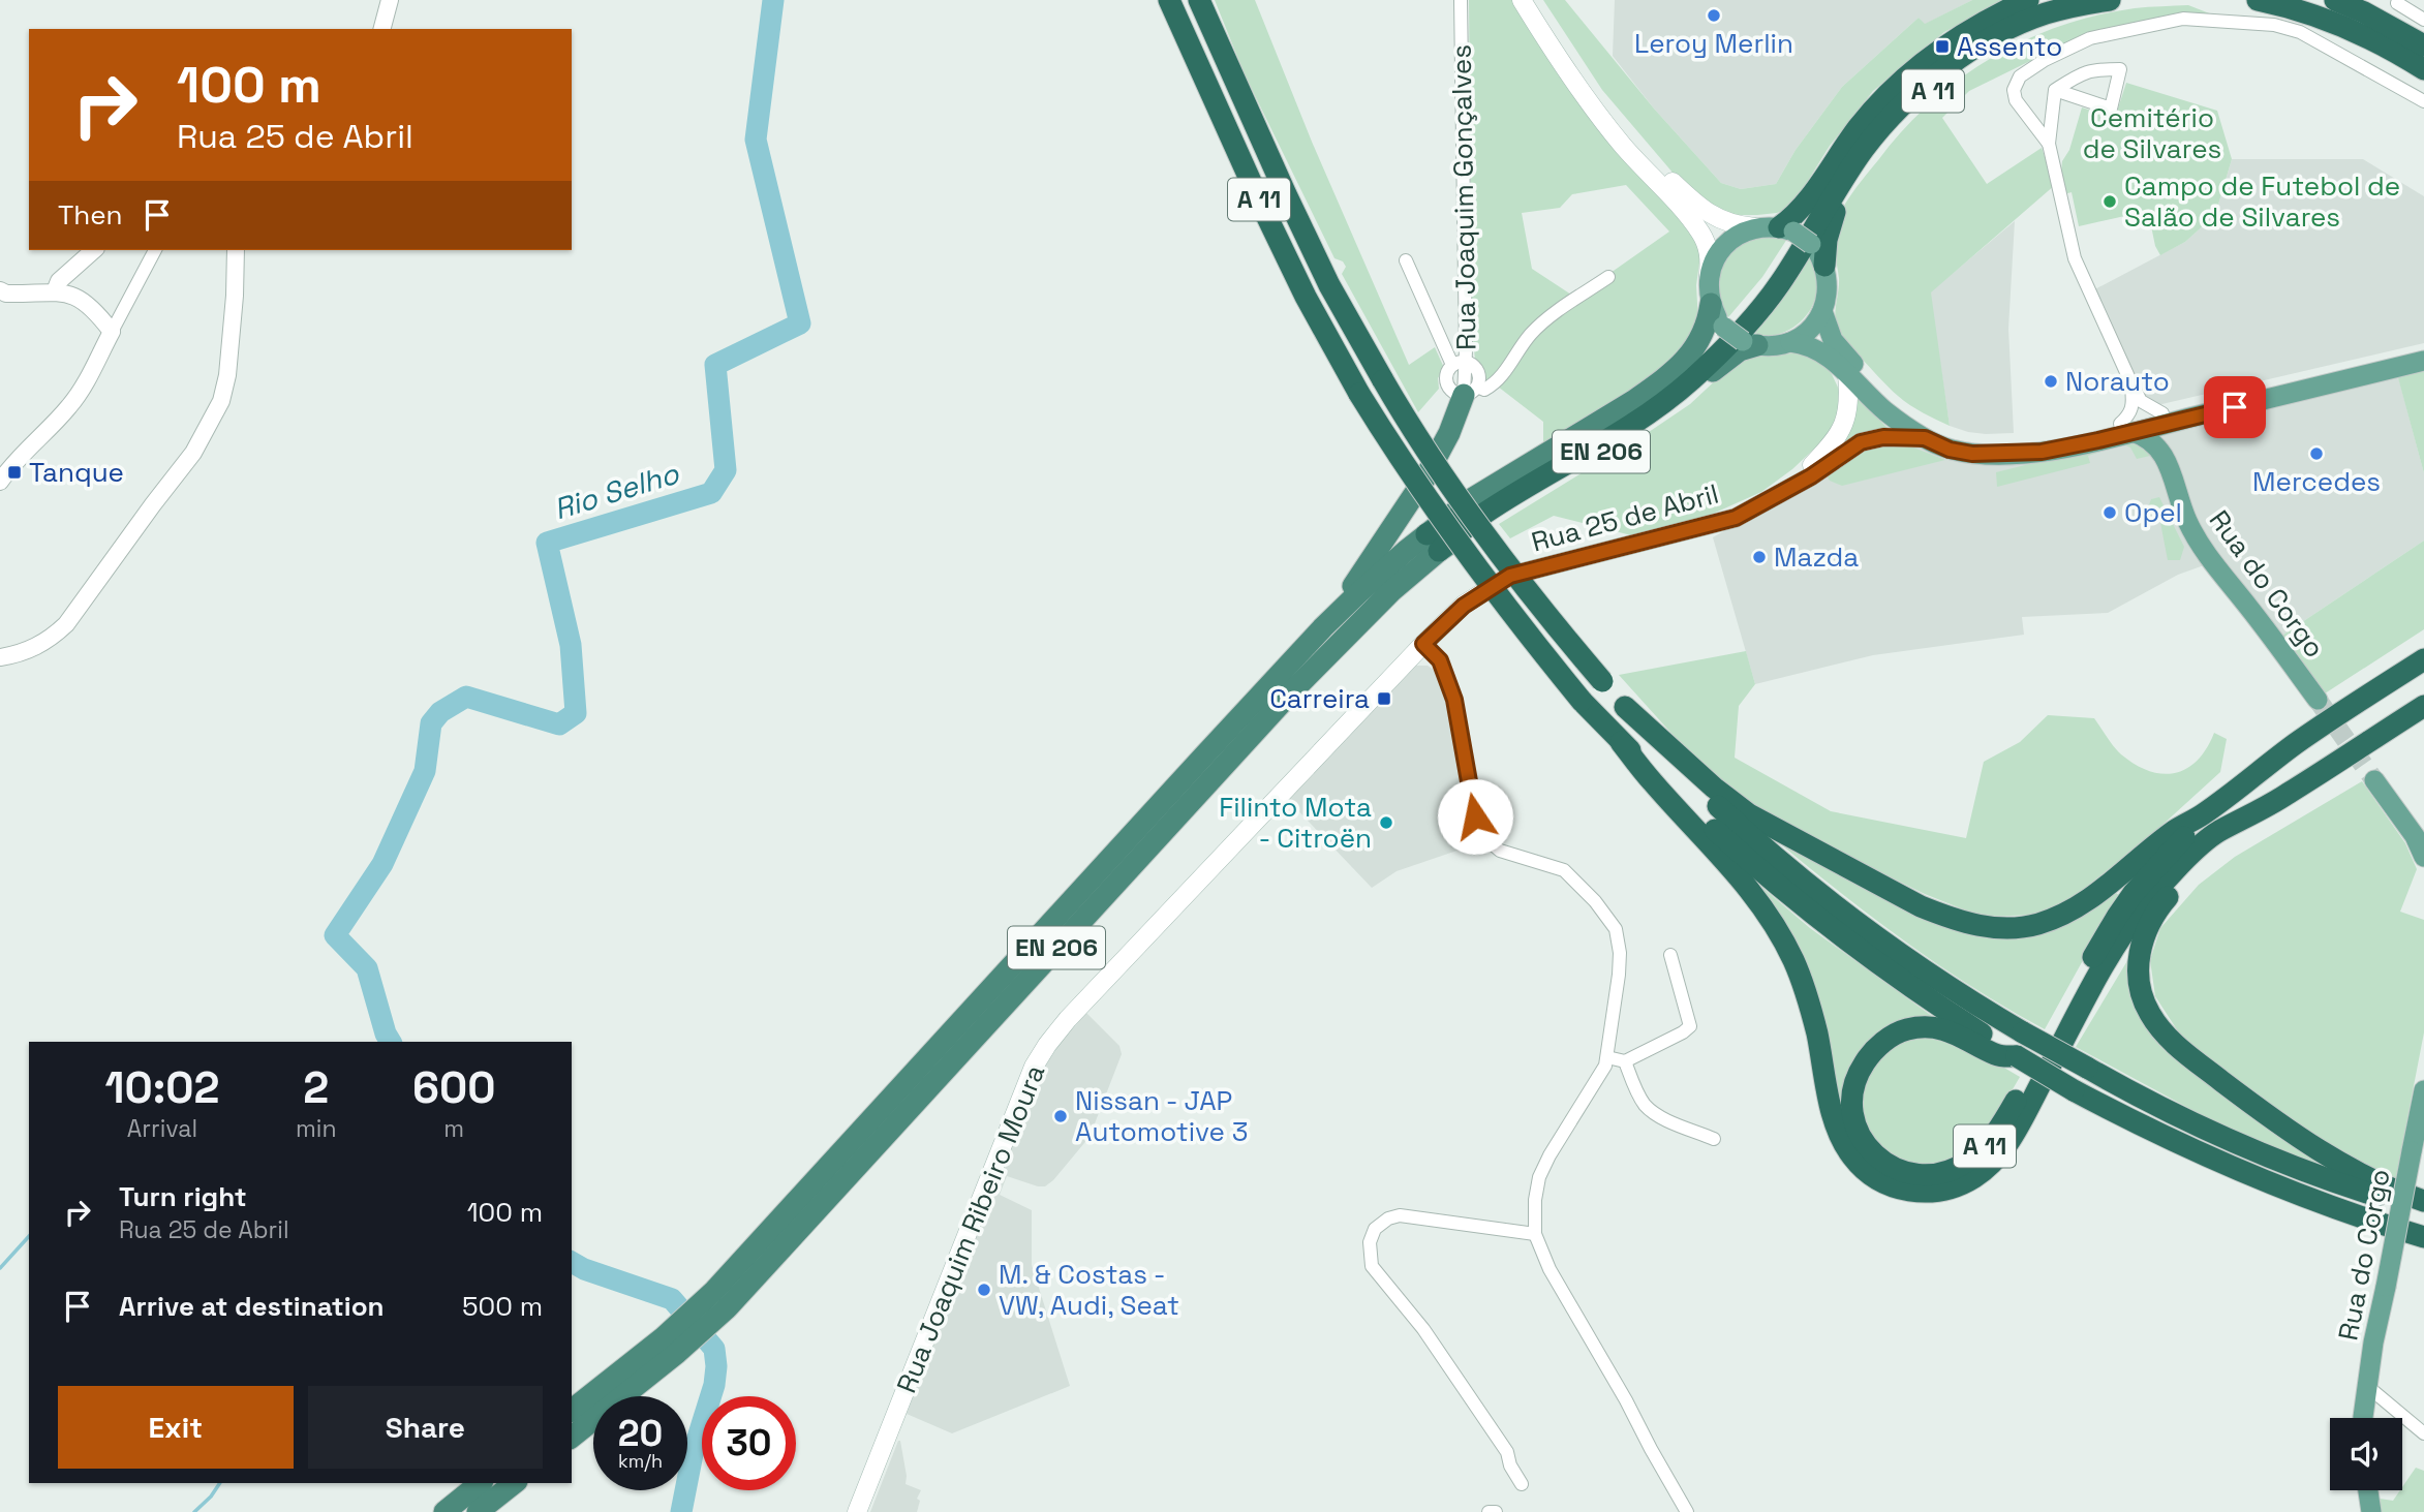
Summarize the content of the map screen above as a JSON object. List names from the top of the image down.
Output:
{
  "streets": {
    "highway": ["A 11", "EN 206"],
    "main road": ["Rua 25 de Abril", "Rua do Corgo", "Rua Joaquim Ribeiro Moura"],
    "street": ["Rua Joaquim Gonçalves"]
  },
  "crossings": [
    ["A 11", "EN 206"],
    ["A 11", "Rua 25 de Abril"],
    ["EN 206", "Rua 25 de Abril"],
    ["Rua 25 de Abril", "Rua Joaquim Ribeiro Moura"]
  ],
  "water": ["Rio Selho"],
  "parks": ["Cemitério de Silvares"],
  "places": {
    "other": [
      "Leroy Merlin",
      "Campo de Futebol de Salão de Silvares",
      "Norauto",
      "Mercedes",
      "Opel",
      "Mazda",
      "Filinto Mota - Citroën",
      "Nissan - JAP Automotive 3",
      "M. & Costas - VW, Audi, Seat"
    ],
    "transit": ["Assento", "Tanque", "Carreira"]
  },
  "page": {
    "turn": ["100 m", "Rua 25 de Abril"],
    "then": "Then",
    "eta": [
      "10:02",
      "Arrival",
      "2",
      "min",
      "600",
      "m"
    ],
    "list": [
      {
        "name": "Turn right",
        "note": "Rua 25 de Abril",
        "value": "100 m"
      },
      {
        "name": "Arrive at destination",
        "value": "500 m"
      }
    ],
    "buttons": ["Exit", "Share"],
    "speed": "20 km/h",
    "limit": "30"
  }
}
